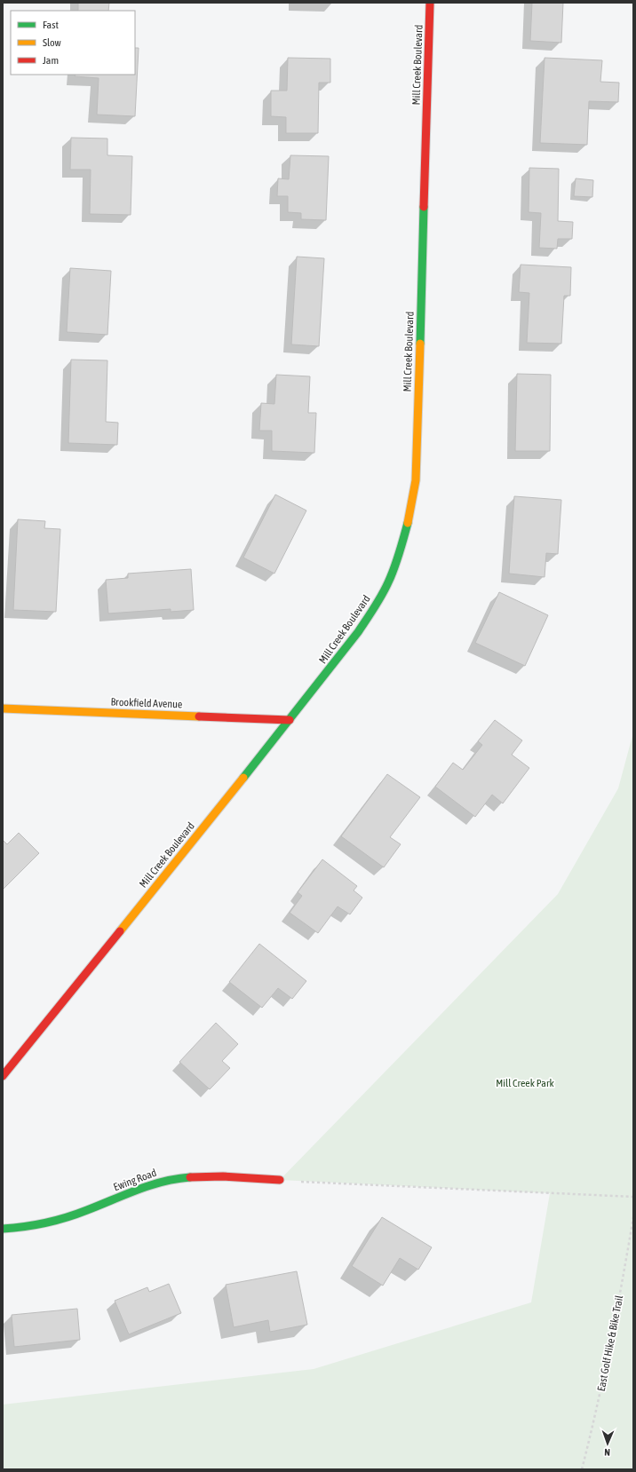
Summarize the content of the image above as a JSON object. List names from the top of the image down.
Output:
{
  "streets": {
    "street": ["Mill Creek Boulevard", "Brookfield Avenue", "Ewing Road"],
    "path": ["East Golf Hike & Bike Trail"]
  },
  "crossings": [
    ["Mill Creek Boulevard", "Brookfield Avenue"]
  ],
  "parks": ["Mill Creek Park"],
  "legend": ["Fast", "Slow", "Jam"],
  "north": "bottom"
}
